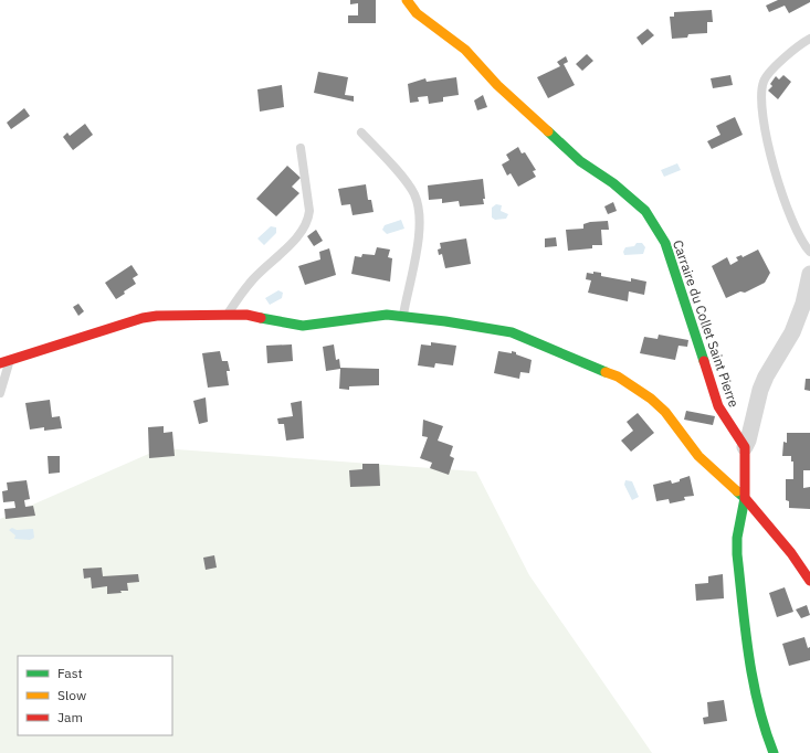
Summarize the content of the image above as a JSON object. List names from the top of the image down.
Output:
{
  "streets": {
    "street": ["Carraire du Collet Saint Pierre"]
  },
  "legend": ["Fast", "Slow", "Jam"]
}
